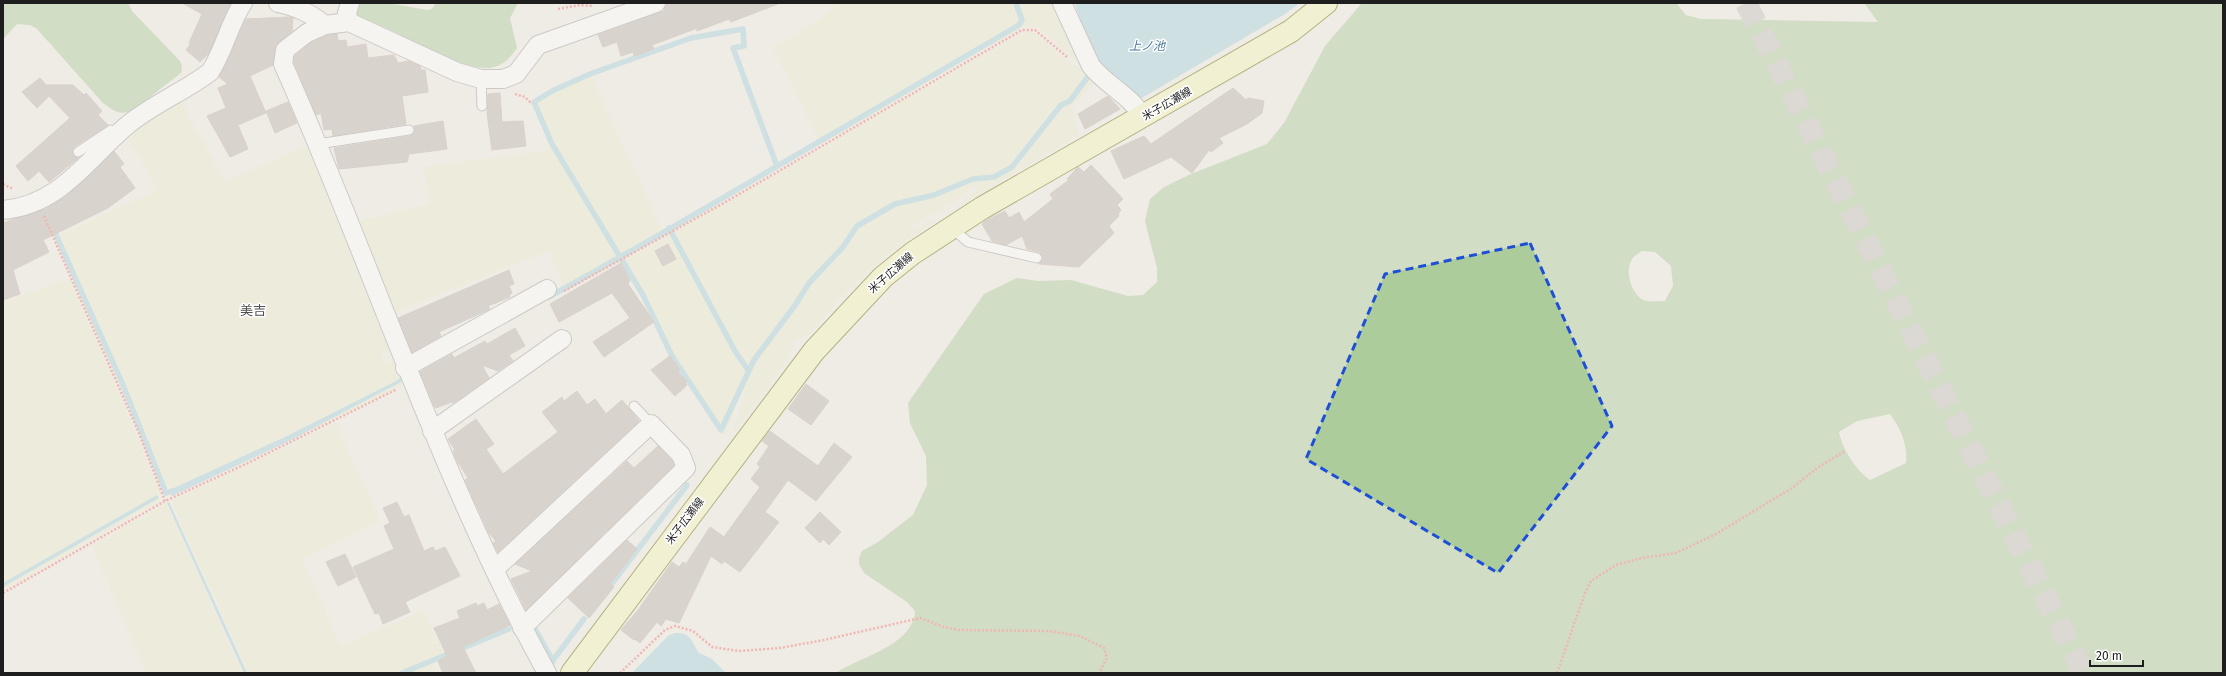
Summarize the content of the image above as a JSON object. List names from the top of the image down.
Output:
{
  "streets": {
    "main road": ["米子広瀬線"]
  },
  "districts": ["美吉"],
  "water": ["上ノ池"],
  "scale_bar": "20 m"
}
